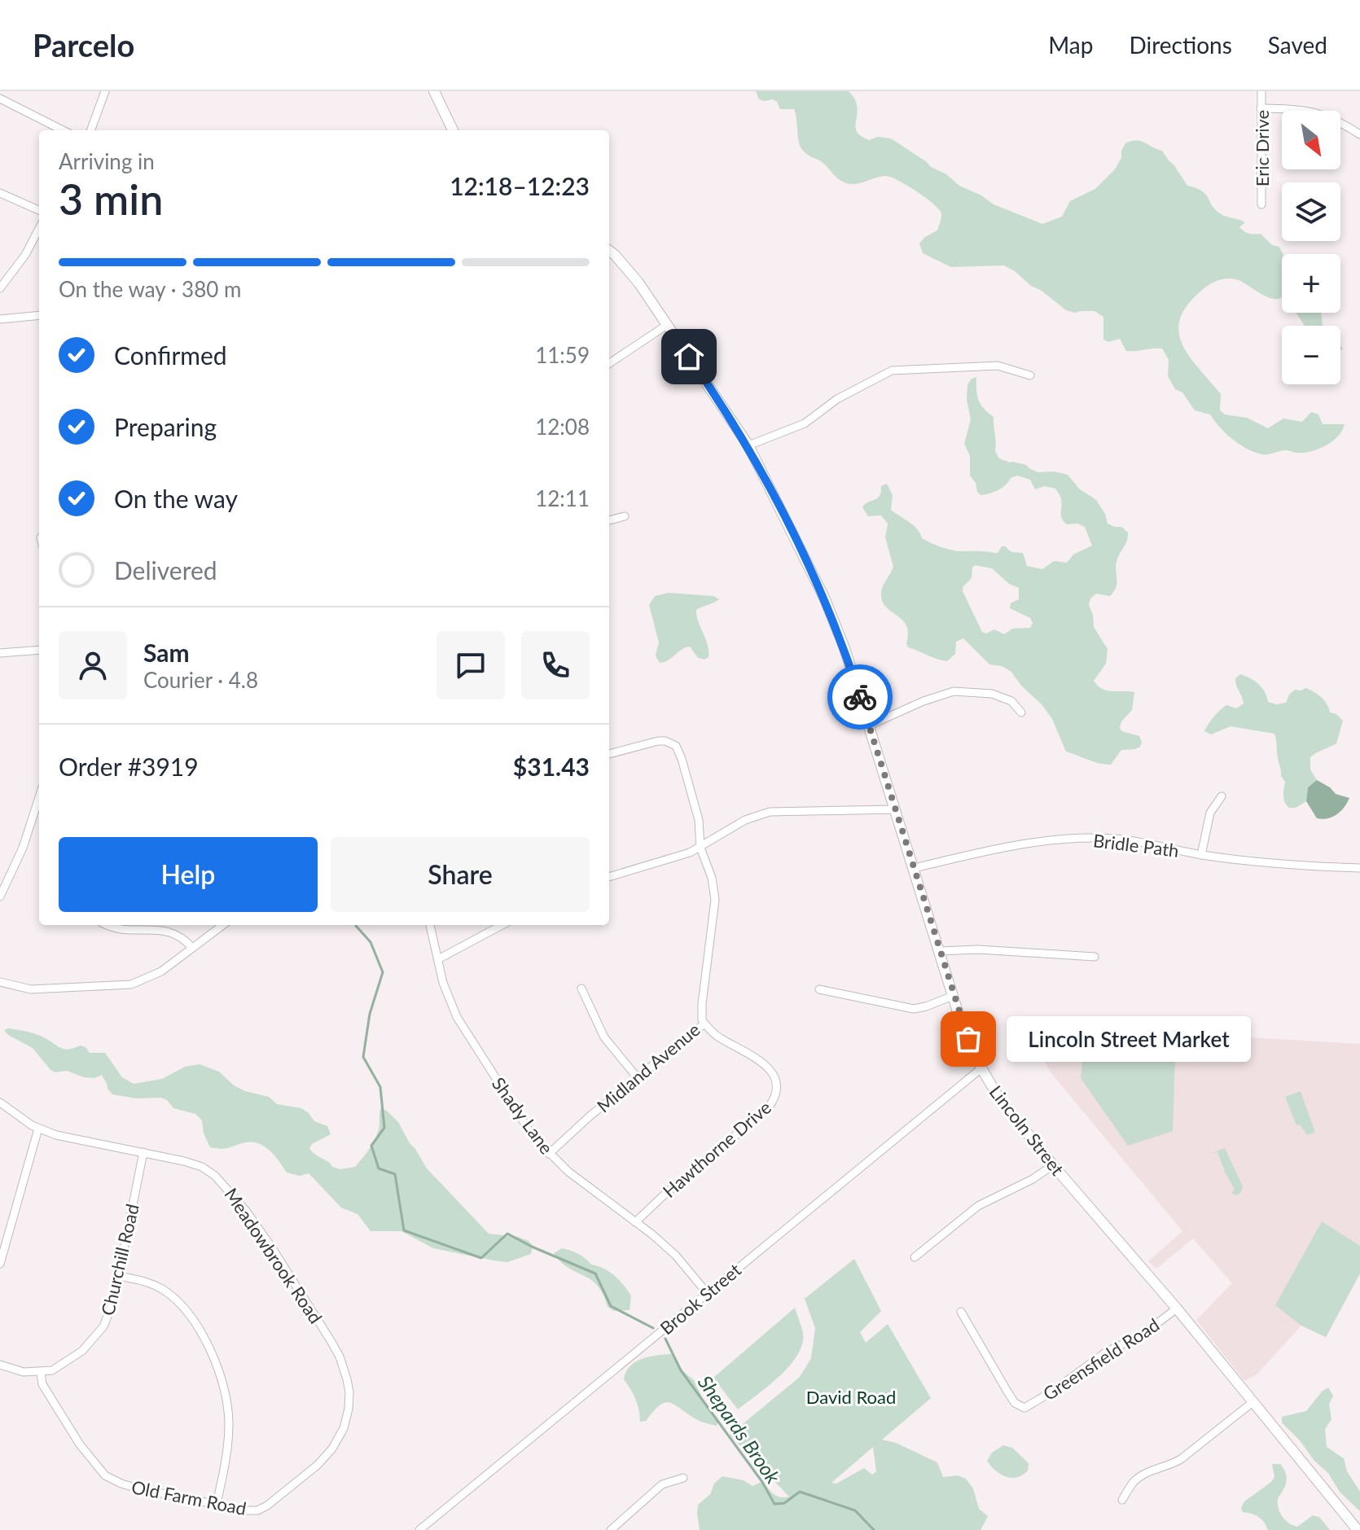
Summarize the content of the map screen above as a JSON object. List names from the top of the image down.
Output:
{
  "streets": {
    "main road": ["Lincoln Street"],
    "street": [
      "Eric Drive",
      "Bridle Path",
      "Midland Avenue",
      "Shady Lane",
      "Hawthorne Drive",
      "Meadowbrook Road",
      "Churchill Road",
      "Brook Street",
      "Greensfield Road",
      "Old Farm Road"
    ]
  },
  "crossings": [
    ["Bridle Path", "Lincoln Street"],
    ["Midland Avenue", "Shady Lane"],
    ["Midland Avenue", "Hawthorne Drive"],
    ["Shady Lane", "Hawthorne Drive"],
    ["Shady Lane", "Brook Street"],
    ["Lincoln Street", "Brook Street"],
    ["Lincoln Street", "Greensfield Road"],
    ["Meadowbrook Road", "Churchill Road"],
    ["Meadowbrook Road", "Old Farm Road"],
    ["Churchill Road", "Old Farm Road"]
  ],
  "water": ["Shepards Brook"],
  "parks": ["David Road"],
  "places": ["Lincoln Street Market"],
  "north": "bottom right",
  "page": {
    "header": "Parcelo",
    "nav": ["Map", "Directions", "Saved"],
    "map_buttons": ["+", "−"],
    "heading": ["3 min", "Arriving in", "12:18–12:23"],
    "panel": [
      "Sam",
      "Courier · 4.8",
      "Order #3919",
      "$31.43"
    ],
    "bar": "On the way · 380 m",
    "list": [
      ["Confirmed", "11:59"],
      ["Preparing", "12:08"],
      ["On the way", "12:11"],
      "Delivered"
    ],
    "buttons": ["Help", "Share"],
    "bubble": "Lincoln Street Market"
  }
}
